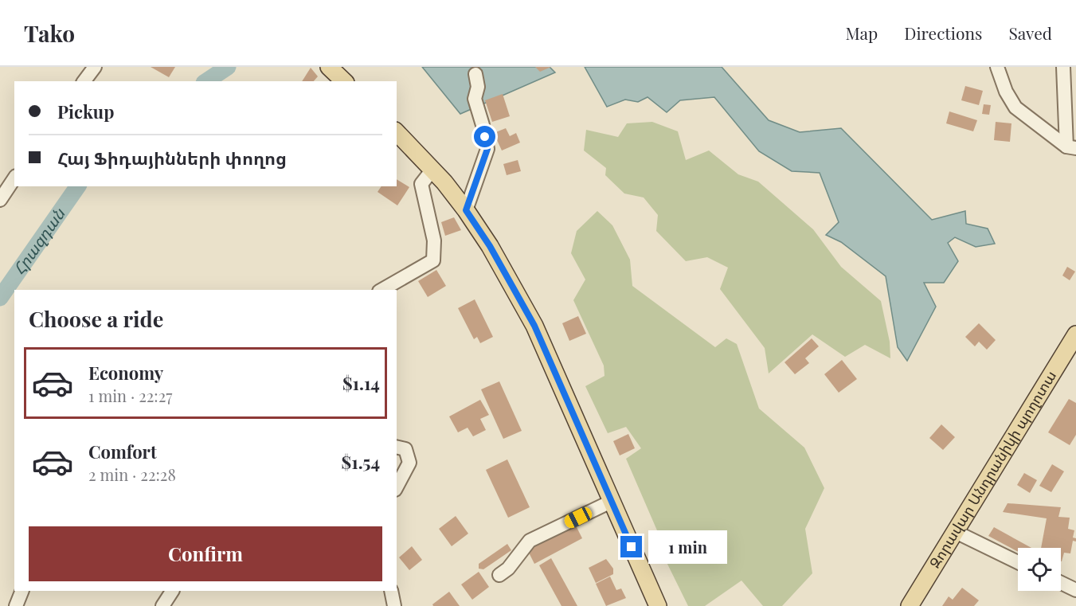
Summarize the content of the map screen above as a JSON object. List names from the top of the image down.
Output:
{
  "streets": {
    "main road": ["Զորավար Անդրանիկի պողոտա"]
  },
  "water": ["Հրազդան"],
  "page": {
    "header": "Tako",
    "nav": ["Map", "Directions", "Saved"],
    "banner": ["Pickup", "Հայ Ֆիդայինների փողոց"],
    "heading": "Choose a ride",
    "list": [
      {
        "name": "Economy",
        "note": "1 min · 22:27",
        "value": "$1.14"
      },
      {
        "name": "Comfort",
        "note": "2 min · 22:28",
        "value": "$1.54"
      }
    ],
    "buttons": "Confirm",
    "bubble": "1 min"
  }
}
